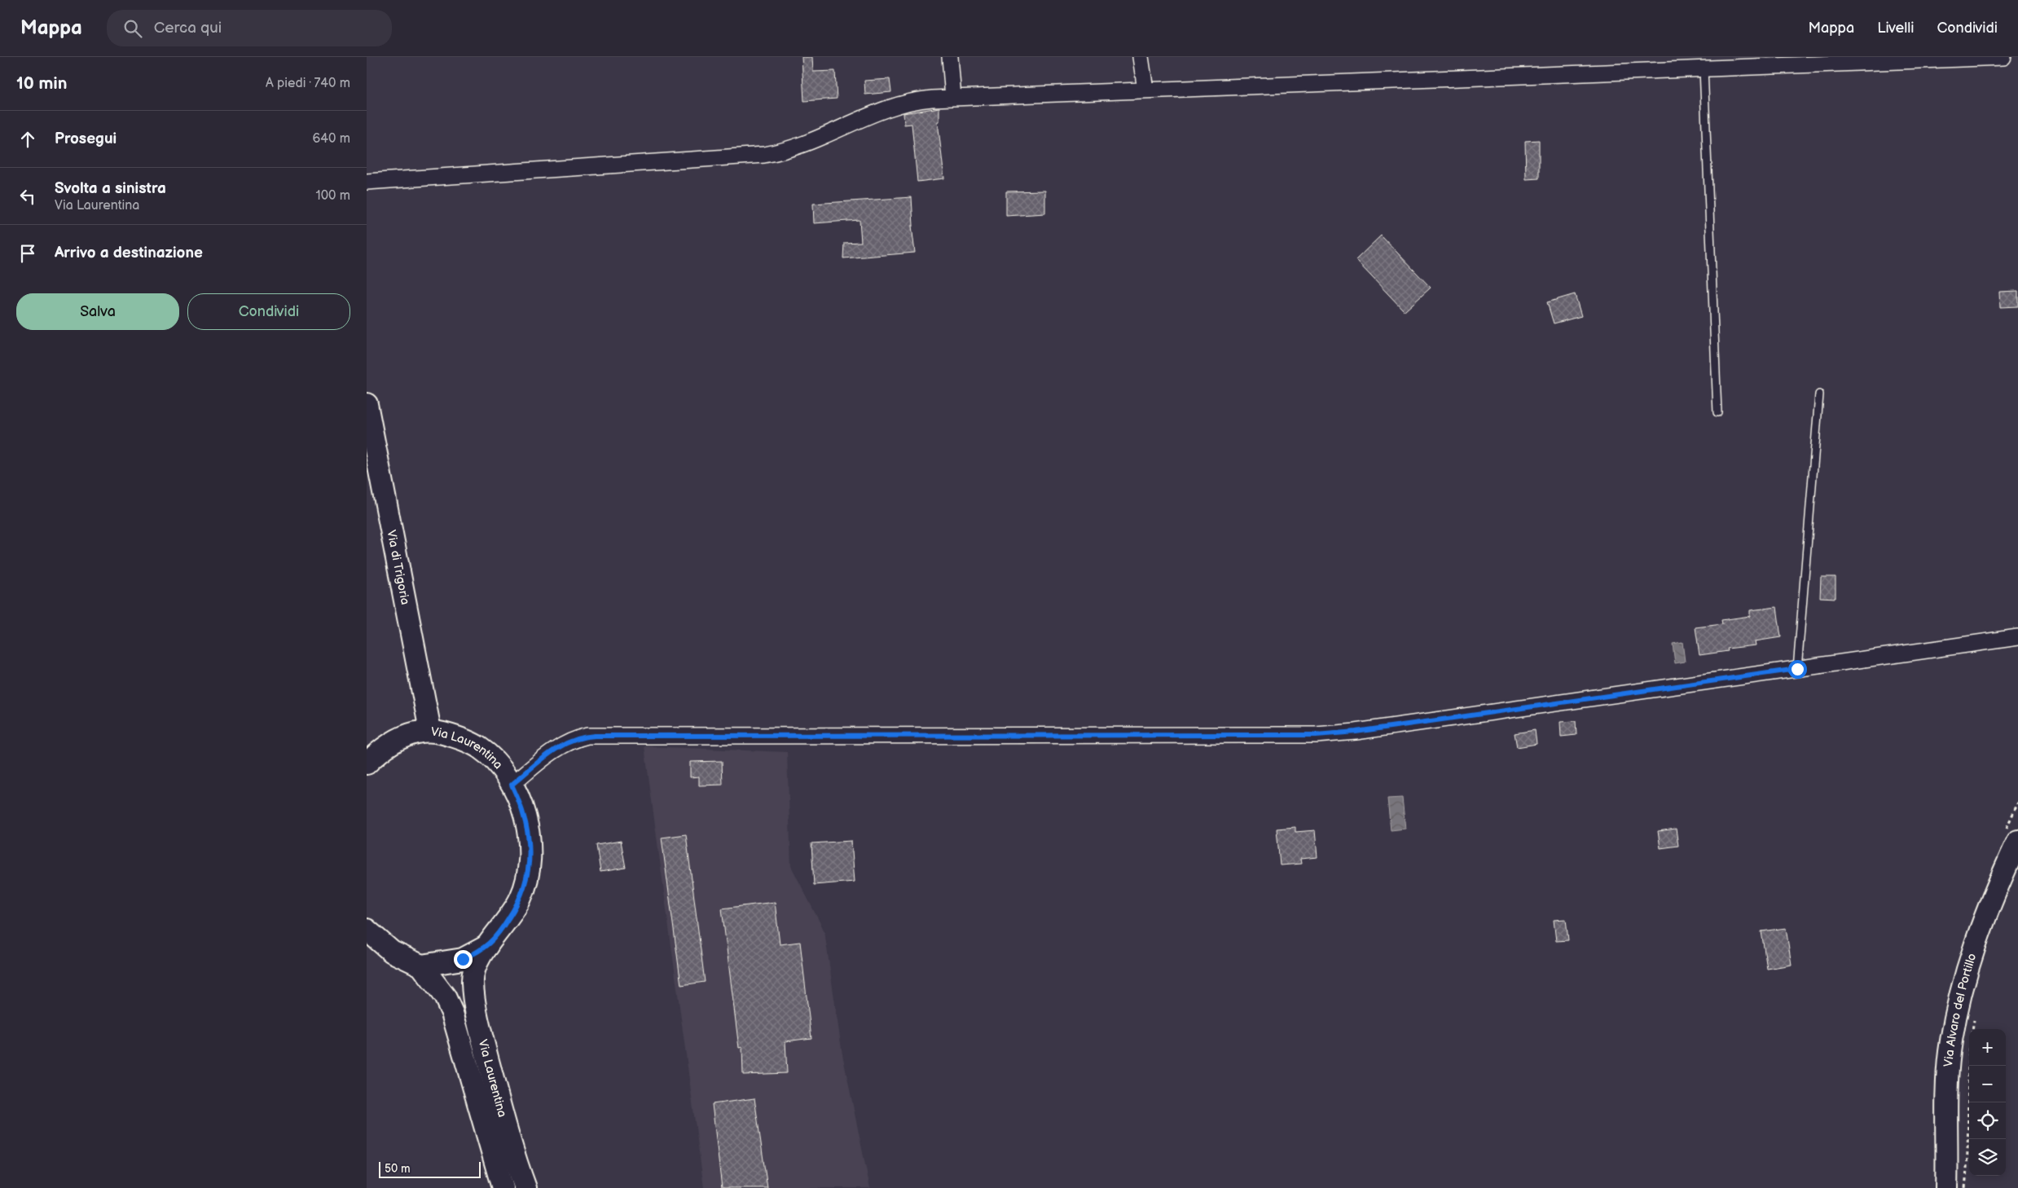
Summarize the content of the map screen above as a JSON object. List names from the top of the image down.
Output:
{
  "streets": {
    "main road": ["Via di Trigoria", "Via Laurentina", "Via Alvaro del Portillo"]
  },
  "crossings": [
    ["Via di Trigoria", "Via Laurentina"]
  ],
  "scale_bar": "50 m",
  "page": {
    "header": "Mappa",
    "search": "Cerca qui",
    "nav": ["Mappa", "Livelli", "Condividi"],
    "heading": ["10 min", "A piedi · 740 m"],
    "list": [
      ["Prosegui", "640 m"],
      ["Svolta a sinistra", "Via Laurentina", "100 m"],
      "Arrivo a destinazione"
    ],
    "buttons": ["Salva", "Condividi"],
    "map_buttons": ["+", "−"],
    "scale": "50 m"
  }
}
